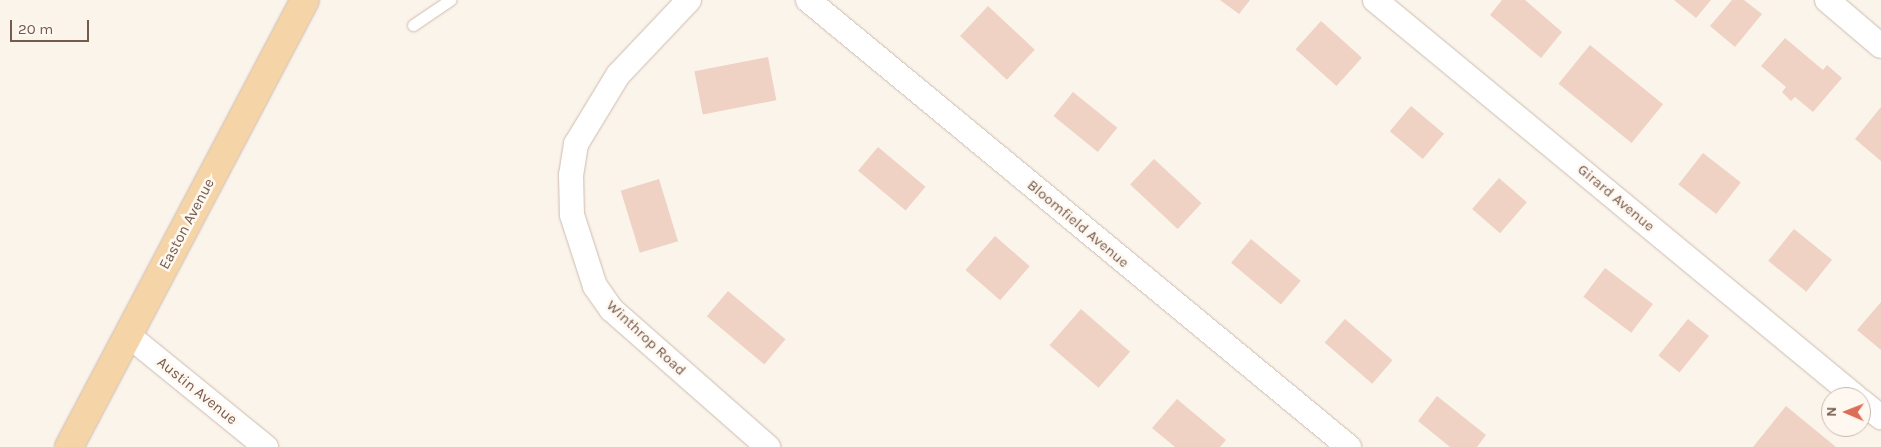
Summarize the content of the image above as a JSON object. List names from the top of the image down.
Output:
{
  "streets": {
    "main road": ["Easton Avenue"],
    "street": [
      "Girard Avenue",
      "Bloomfield Avenue",
      "Winthrop Road",
      "Austin Avenue"
    ]
  },
  "crossings": [
    ["Easton Avenue", "Austin Avenue"]
  ],
  "scale_bar": "20 m",
  "north": "left"
}
